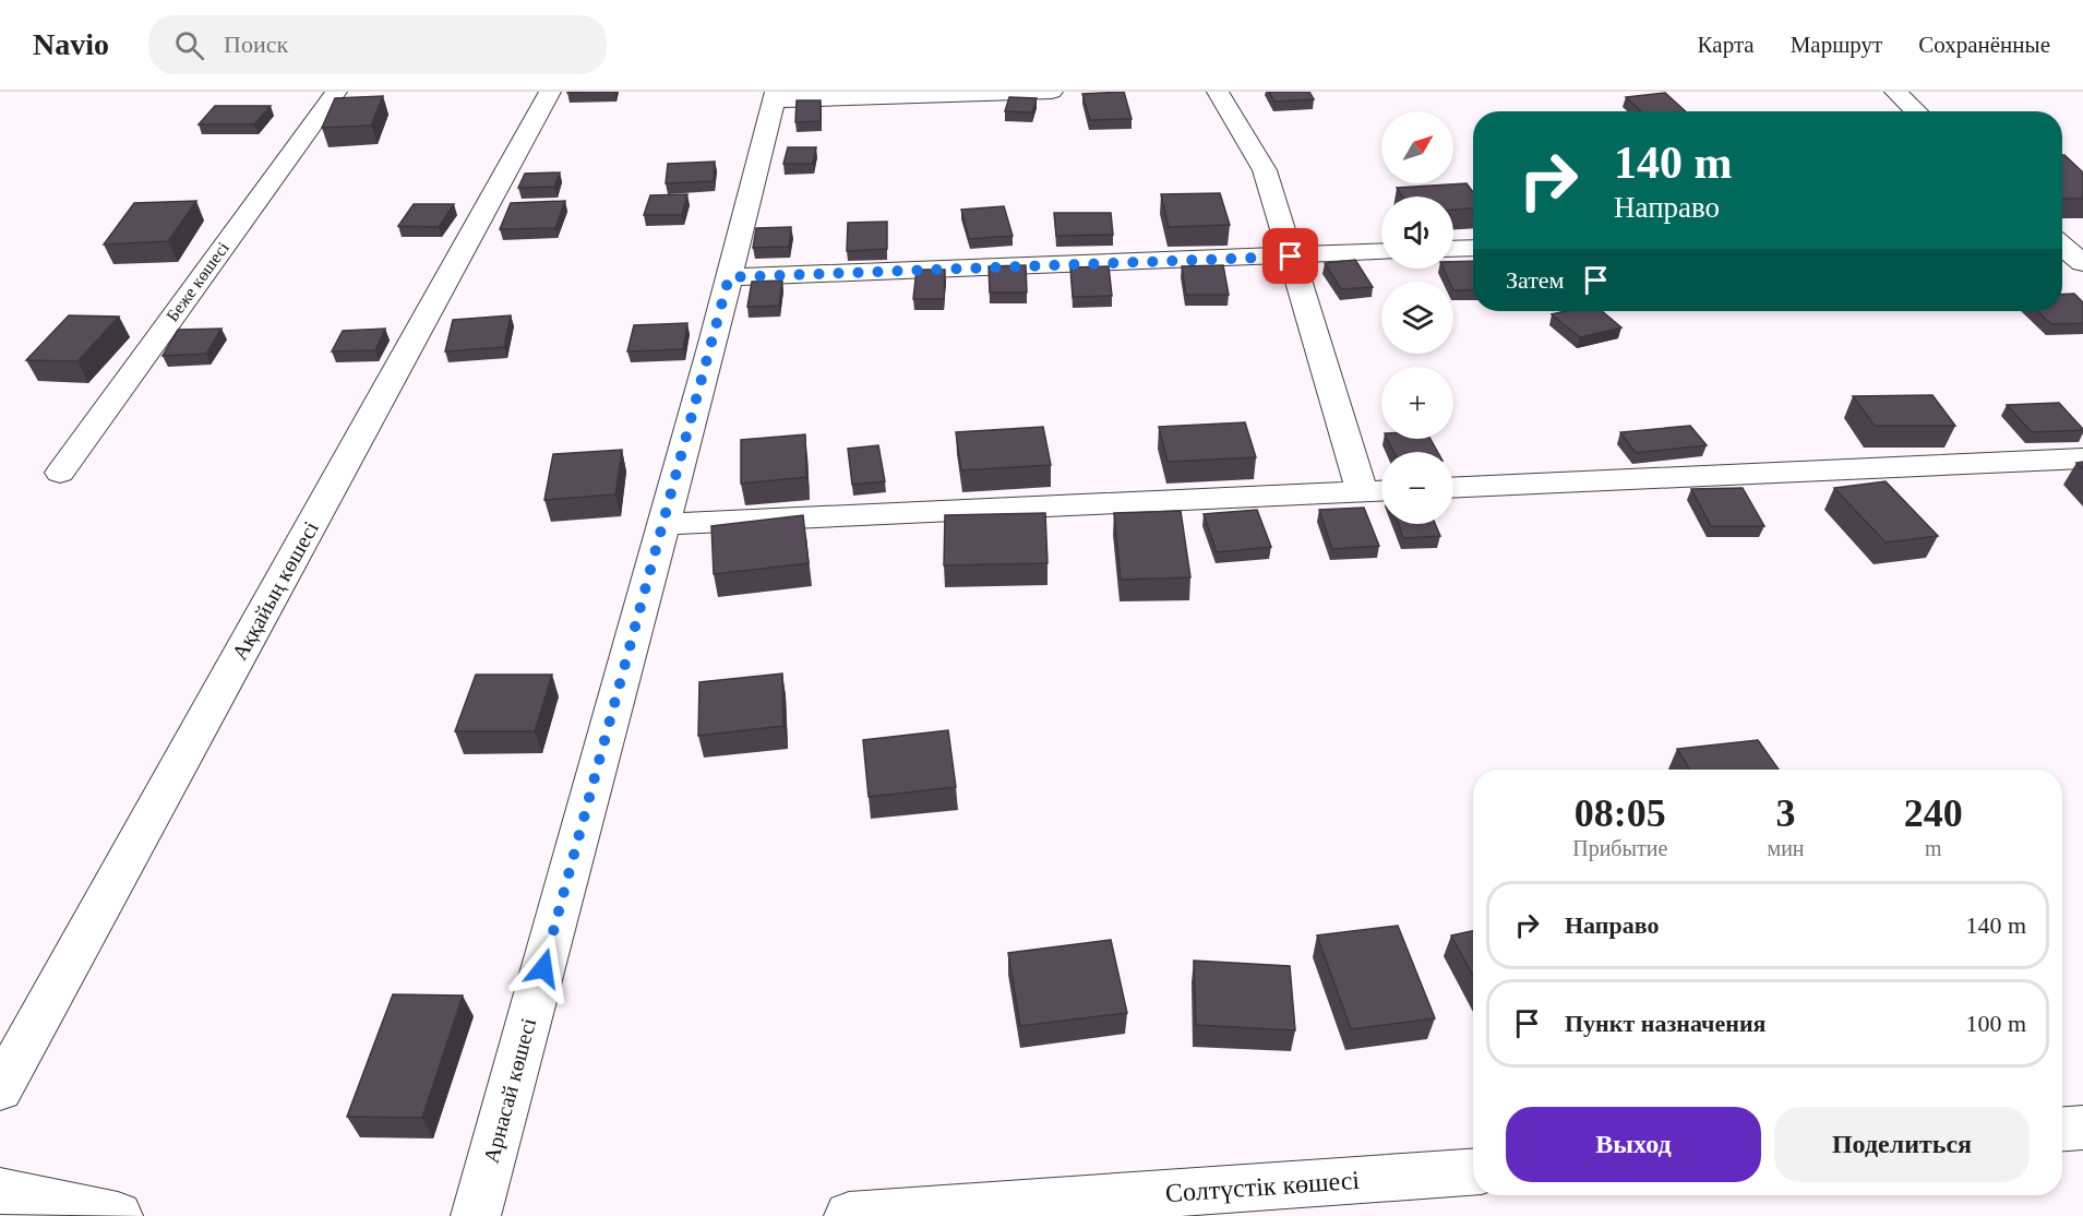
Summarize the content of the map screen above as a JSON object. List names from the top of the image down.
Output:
{
  "streets": {
    "street": [
      "Беже көшесі",
      "Аққайың көшесі",
      "Арнасай көшесі",
      "Солтүстік көшесі"
    ]
  },
  "north": "top right",
  "page": {
    "header": "Navio",
    "search": "Поиск",
    "nav": ["Карта", "Маршрут", "Сохранённые"],
    "map_buttons": ["+", "−"],
    "turn": ["140 m", "Направо"],
    "then": "Затем",
    "eta": [
      "08:05",
      "Прибытие",
      "3",
      "мин",
      "240",
      "m"
    ],
    "list": [
      {
        "name": "Направо",
        "value": "140 m"
      },
      {
        "name": "Пункт назначения",
        "value": "100 m"
      }
    ],
    "buttons": ["Выход", "Поделиться"]
  }
}
